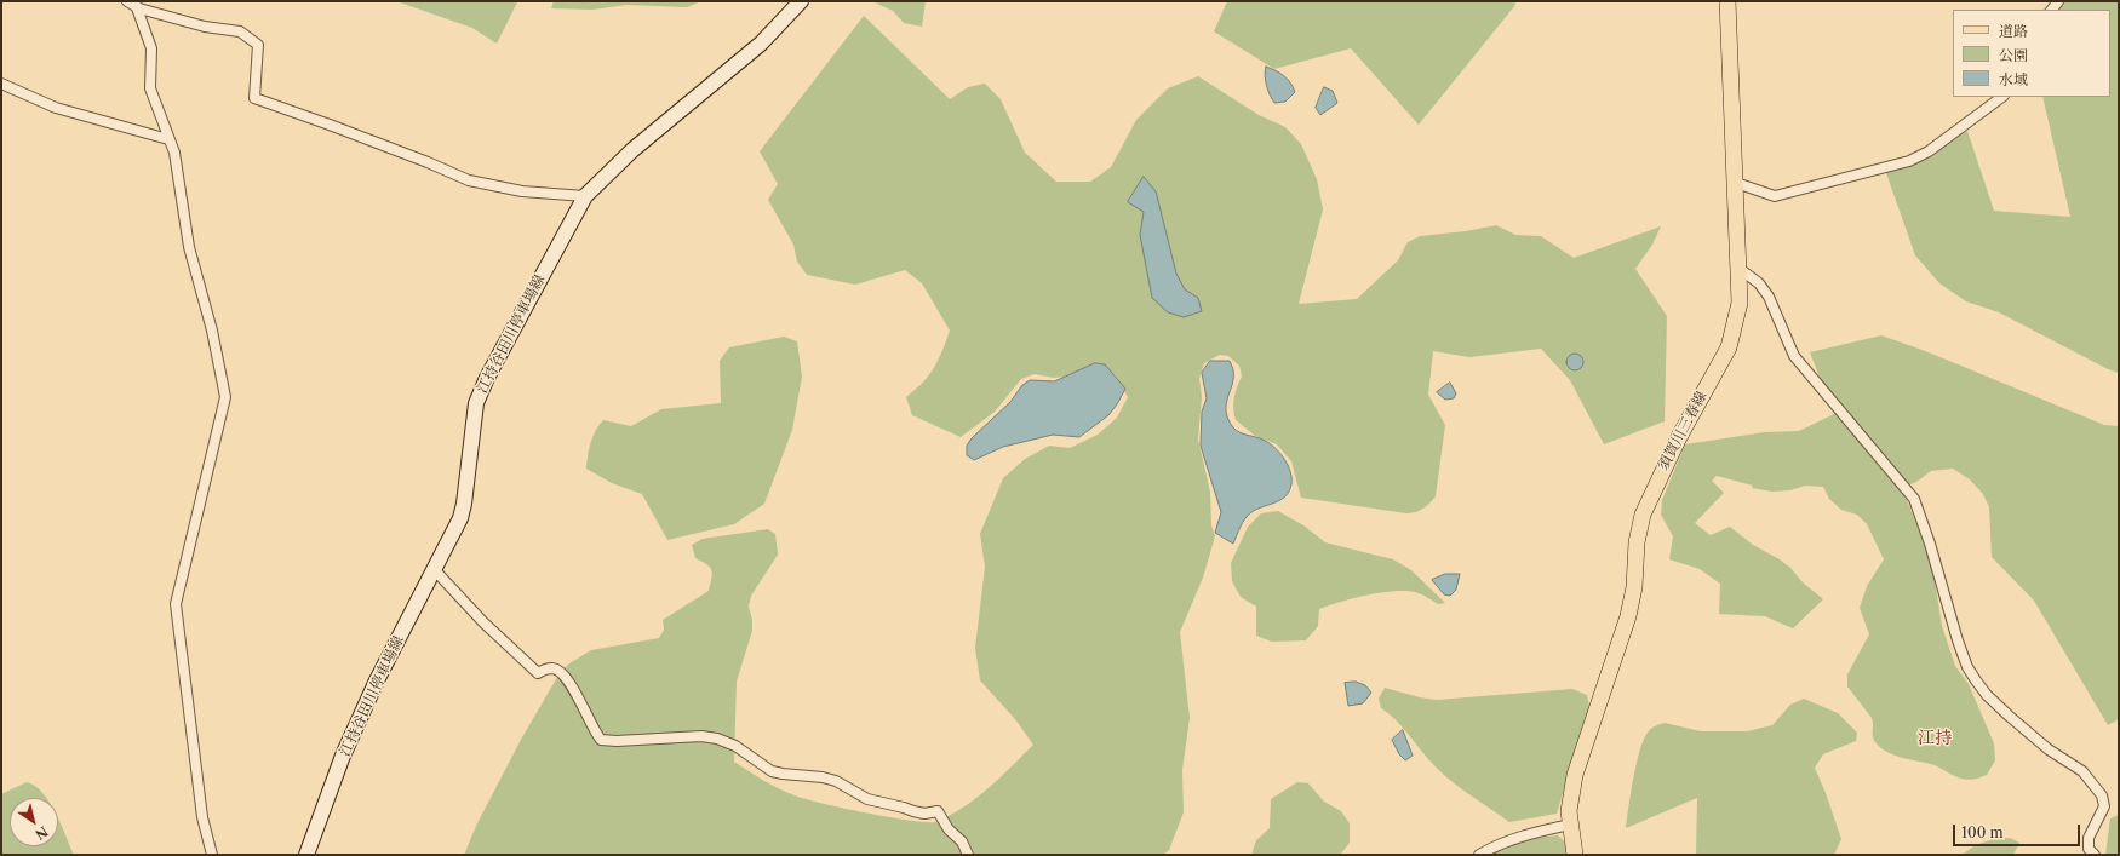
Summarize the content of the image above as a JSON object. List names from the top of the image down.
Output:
{
  "streets": {
    "main road": ["江持谷田川停車場線", "須賀川三春線"]
  },
  "districts": ["江持"],
  "legend": ["道路", "公園", "水域"],
  "scale_bar": "100 m",
  "north": "bottom right"
}
